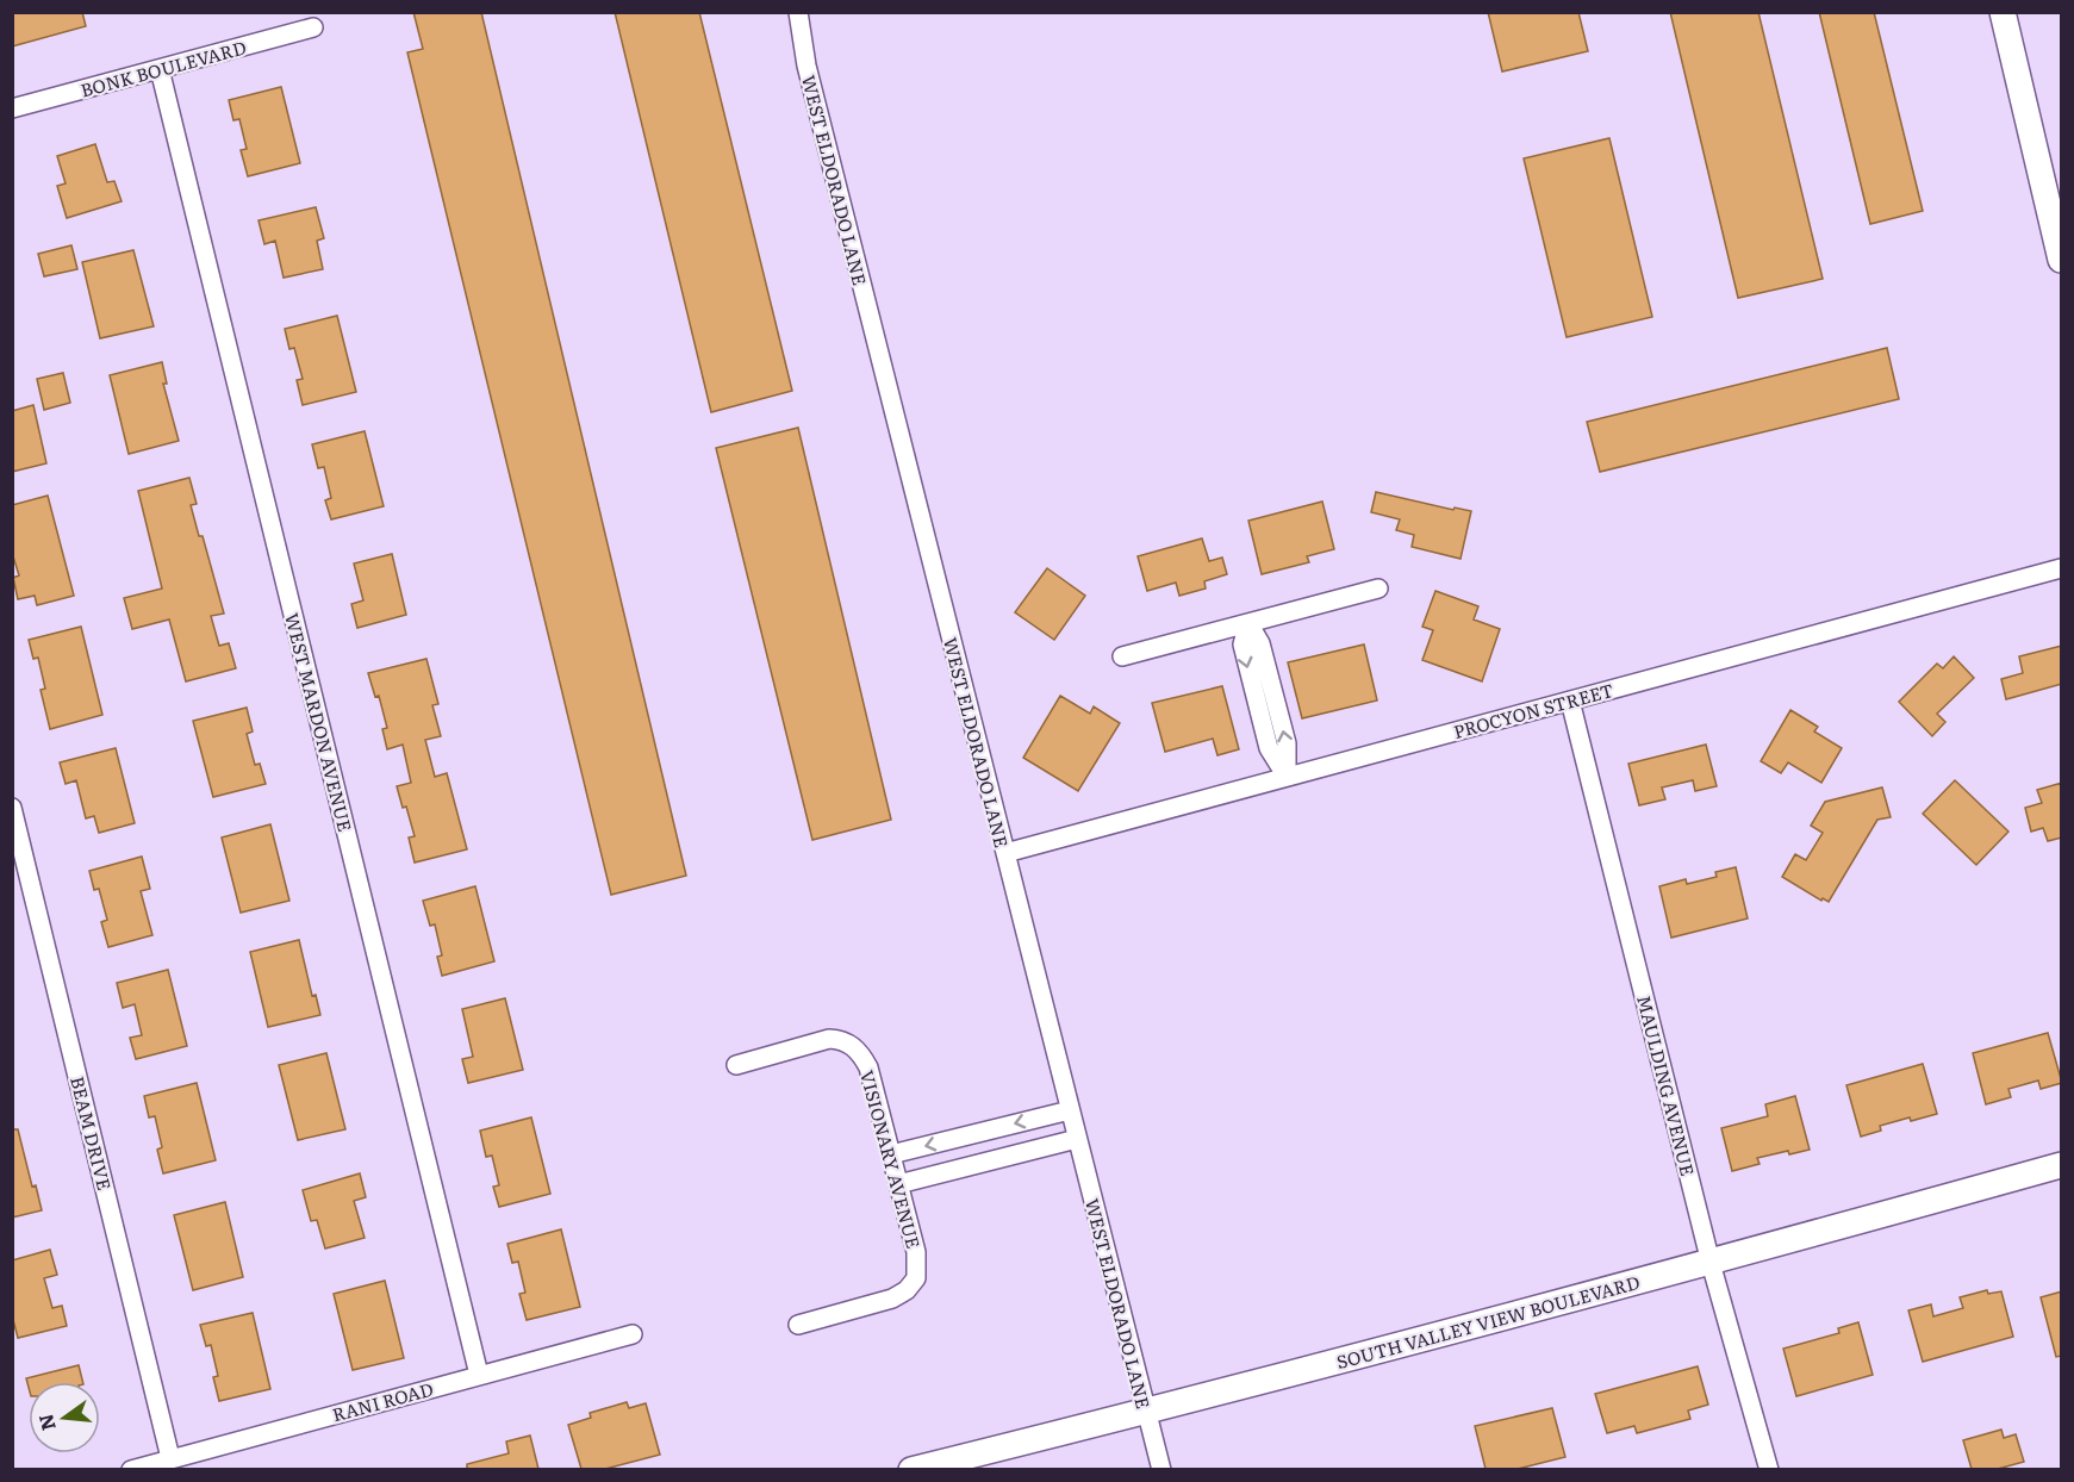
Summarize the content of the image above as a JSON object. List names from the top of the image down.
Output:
{
  "streets": {
    "main road": ["SOUTH VALLEY VIEW BOULEVARD"],
    "street": [
      "BONK BOULEVARD",
      "WEST ELDORADO LANE",
      "PROCYON STREET",
      "WEST MARDON AVENUE",
      "MAULDING AVENUE",
      "BEAM DRIVE",
      "VISIONARY AVENUE",
      "RANI ROAD"
    ]
  },
  "crossings": [
    ["BONK BOULEVARD", "WEST MARDON AVENUE"],
    ["WEST ELDORADO LANE", "PROCYON STREET"],
    ["WEST ELDORADO LANE", "SOUTH VALLEY VIEW BOULEVARD"],
    ["PROCYON STREET", "MAULDING AVENUE"],
    ["WEST MARDON AVENUE", "RANI ROAD"],
    ["MAULDING AVENUE", "SOUTH VALLEY VIEW BOULEVARD"],
    ["BEAM DRIVE", "RANI ROAD"]
  ],
  "north": "left"
}
